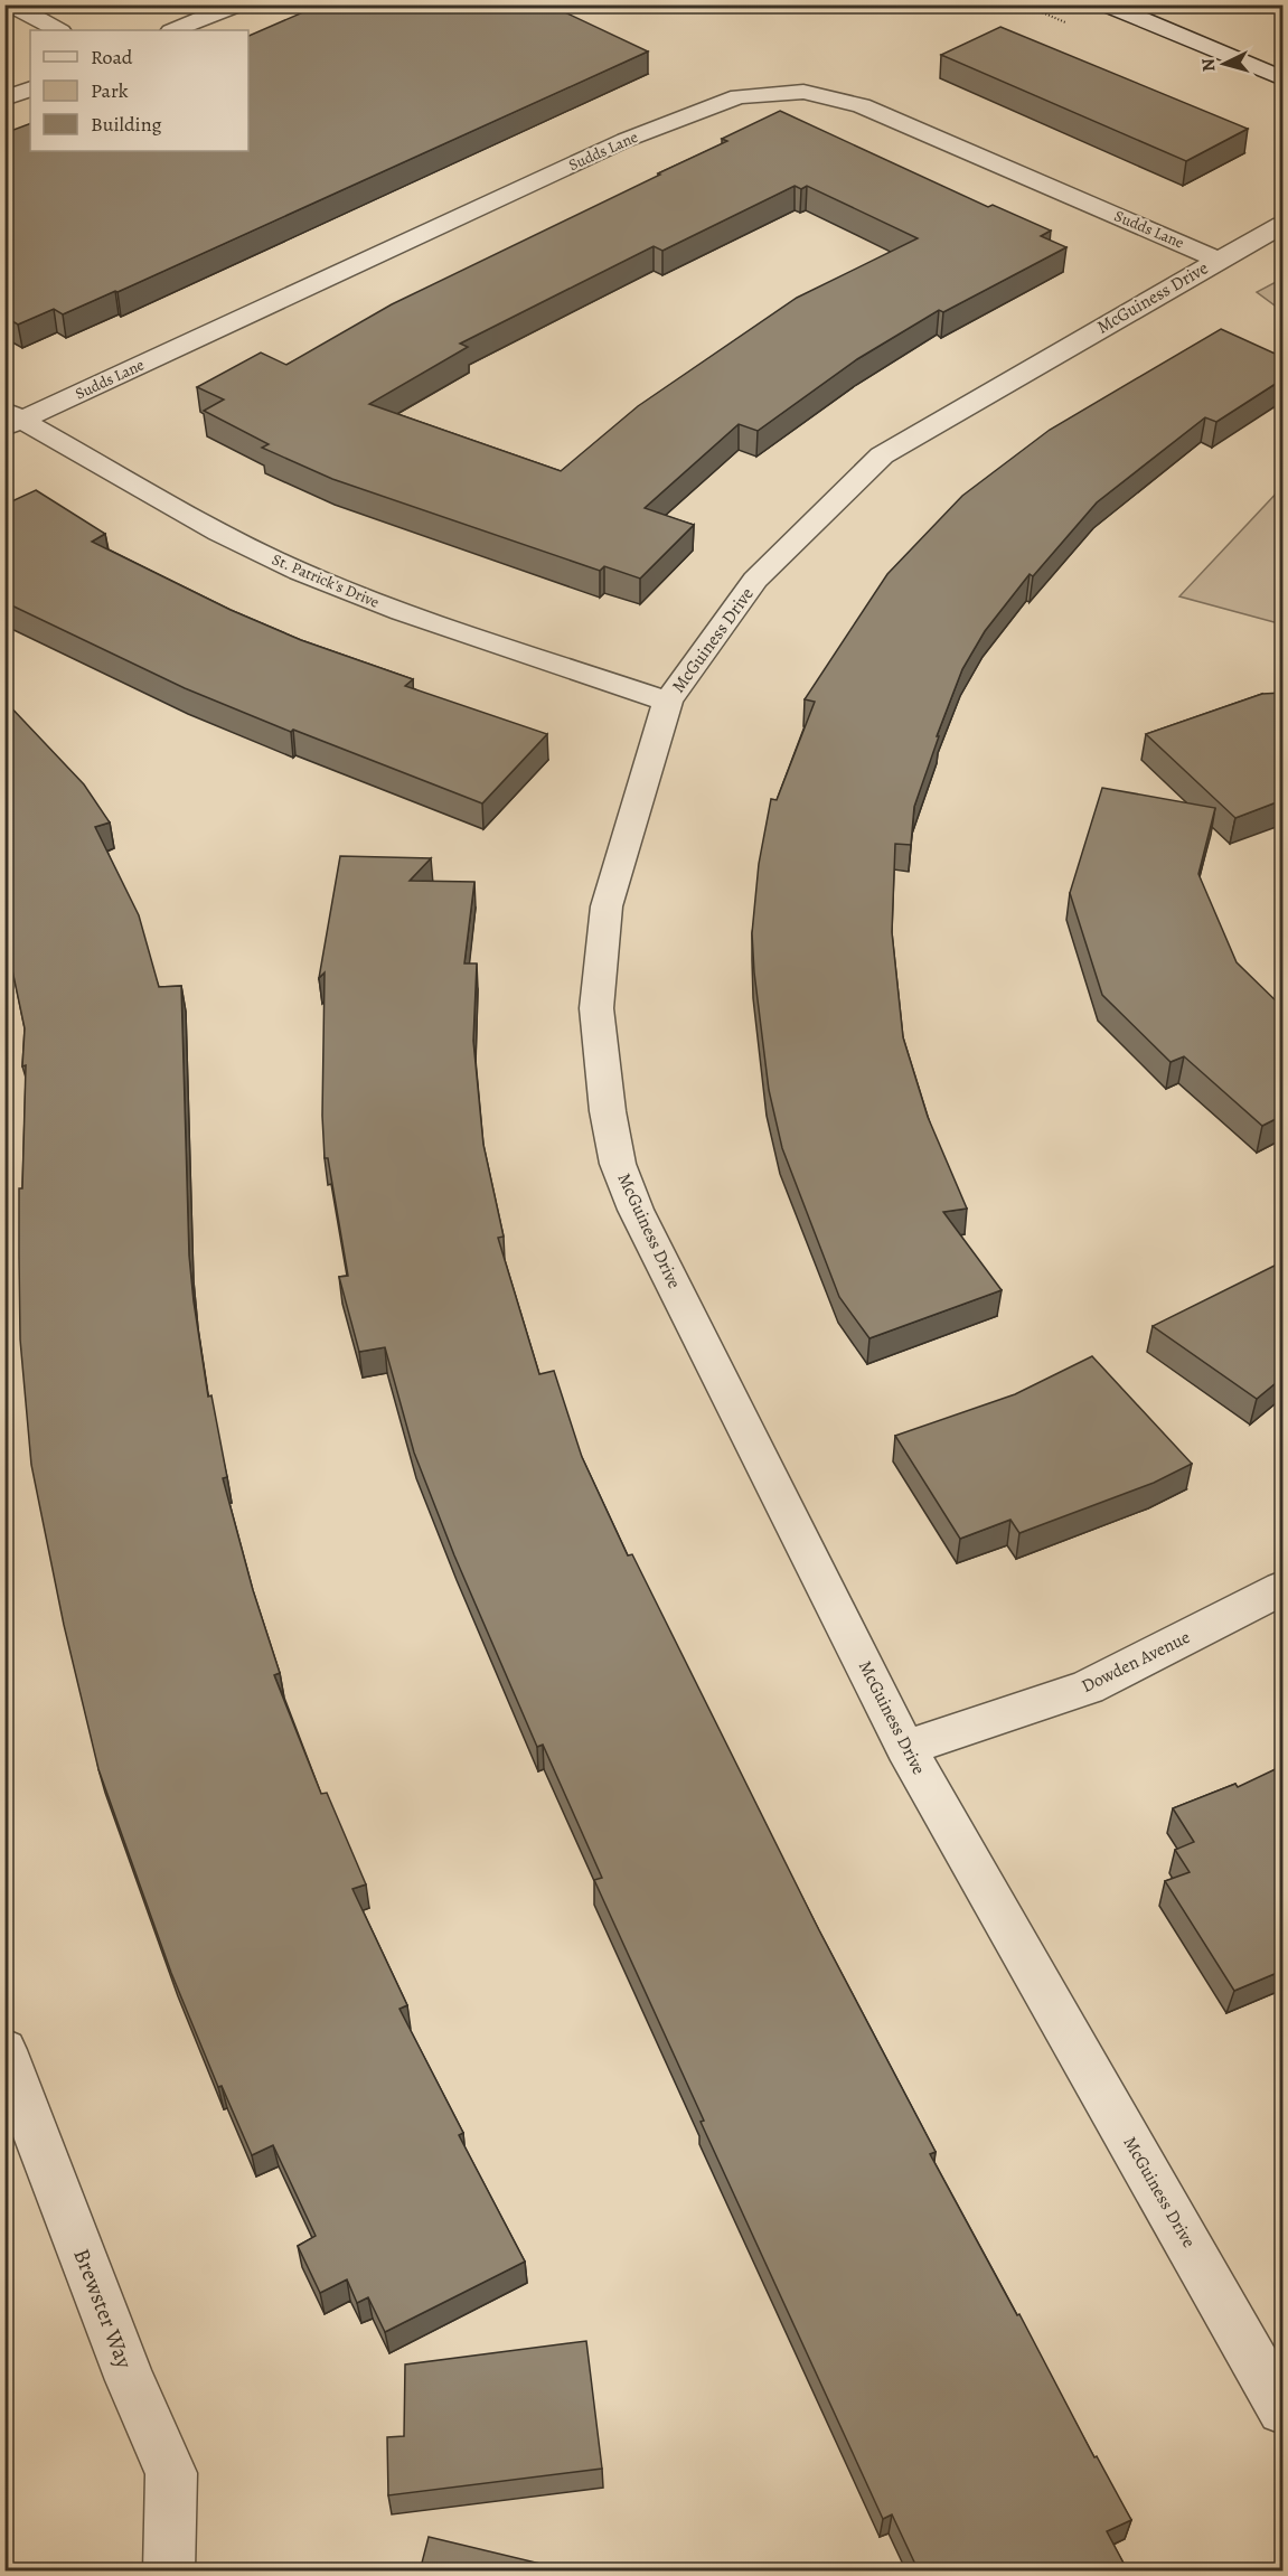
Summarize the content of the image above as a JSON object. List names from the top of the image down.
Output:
{
  "streets": {
    "street": [
      "Sudds Lane",
      "McGuiness Drive",
      "St. Patrick's Drive",
      "Dowden Avenue",
      "Brewster Way"
    ]
  },
  "crossings": [
    ["Sudds Lane", "McGuiness Drive"],
    ["Sudds Lane", "St. Patrick's Drive"],
    ["McGuiness Drive", "St. Patrick's Drive"],
    ["McGuiness Drive", "Dowden Avenue"]
  ],
  "legend": ["Road", "Park", "Building"],
  "north": "left"
}
